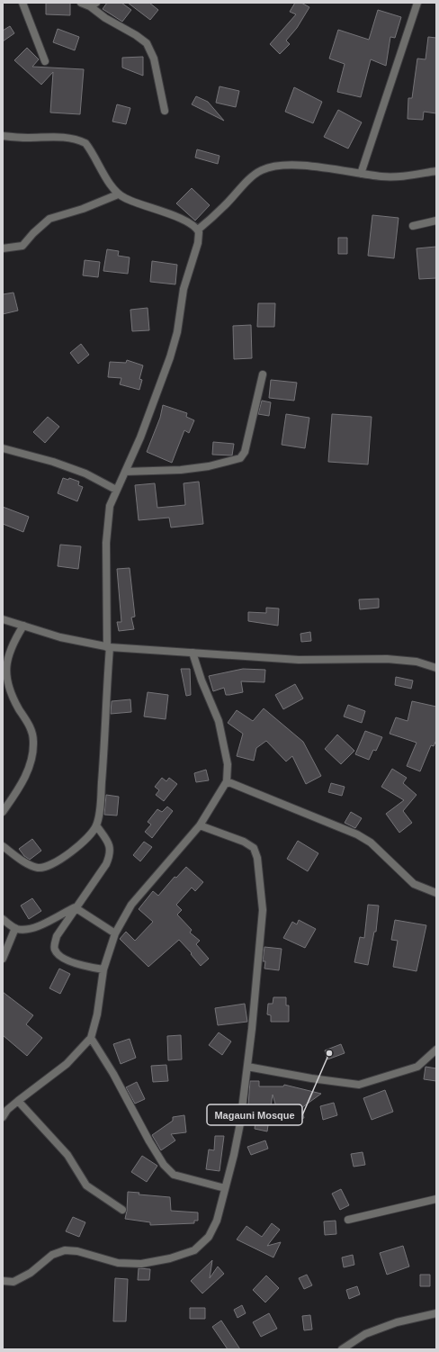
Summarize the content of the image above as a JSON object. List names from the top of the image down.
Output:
{
  "places": ["Magauni Mosque"]
}
